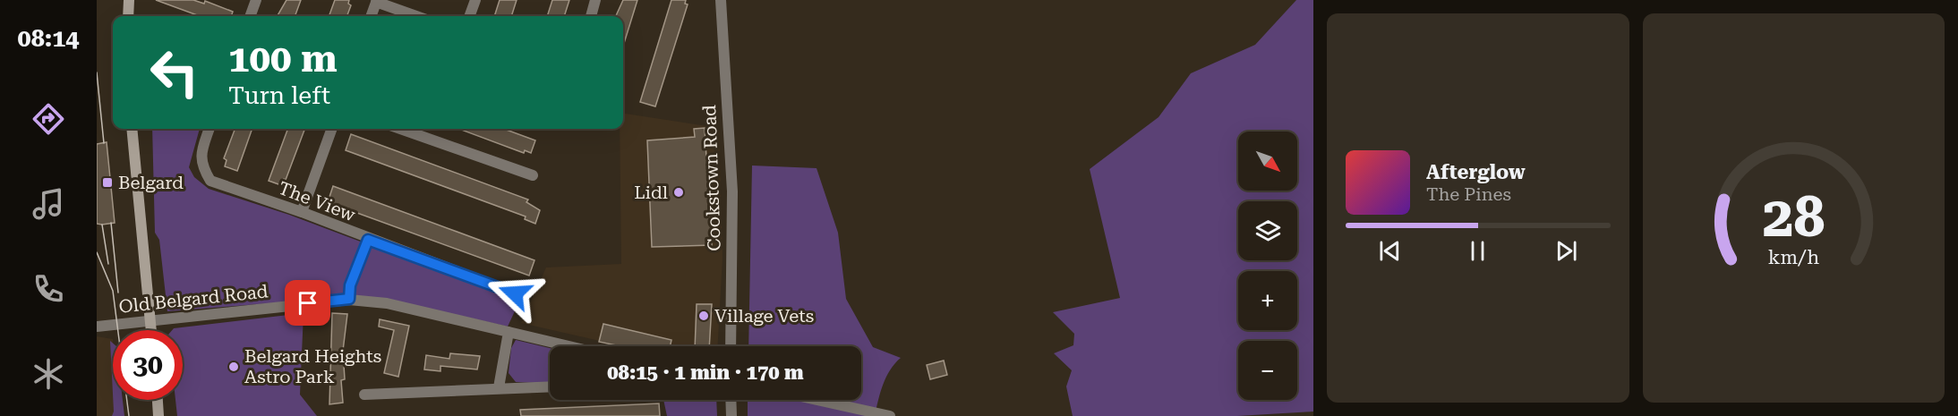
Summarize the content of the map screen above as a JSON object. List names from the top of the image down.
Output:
{
  "streets": {
    "street": ["Cookstown Road", "The View", "Old Belgard Road"]
  },
  "places": {
    "transit": ["Belgard"],
    "other": ["Lidl", "Village Vets", "Belgard Heights Astro Park"]
  },
  "north": "bottom right",
  "page": {
    "tabs": "08:14",
    "turn": ["100 m", "Turn left"],
    "map_buttons": ["+", "−"],
    "song": ["Afterglow", "The Pines"],
    "limit": "30",
    "trip": "08:15 · 1 min · 170 m",
    "gauge": ["28", "km/h"]
  }
}
